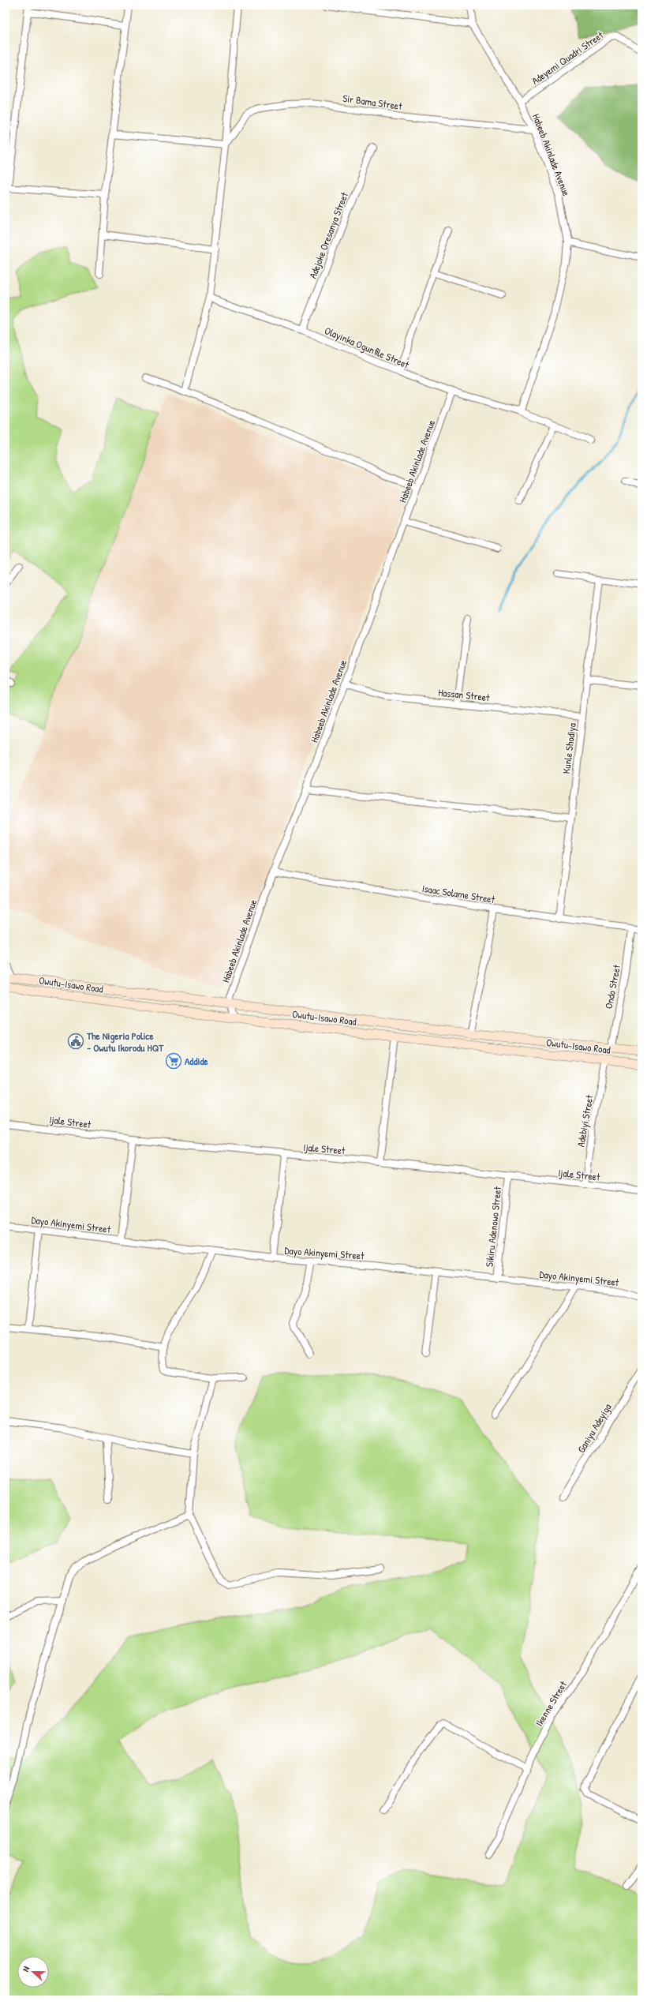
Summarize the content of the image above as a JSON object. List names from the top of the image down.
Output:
{
  "streets": {
    "street": [
      "Adeyemi Quadri Street",
      "Sir Bama Street",
      "Habeeb Akinlade Avenue",
      "Adejoke Oresanya Street",
      "Olayinka Ogunfile Street",
      "Hassan Street",
      "Kunle Shodiya",
      "Isaac Solame Street",
      "Owutu-Isawo Road",
      "Ondo Street",
      "Adebiyi Street",
      "Ijale Street",
      "Dayo Akinyemi Street",
      "Sikiru Adenowo Street",
      "Ganiyu Adeyiga",
      "Ikenne Street"
    ]
  },
  "crossings": [
    ["Adeyemi Quadri Street", "Habeeb Akinlade Avenue"],
    ["Sir Bama Street", "Habeeb Akinlade Avenue"],
    ["Habeeb Akinlade Avenue", "Olayinka Ogunfile Street"],
    ["Habeeb Akinlade Avenue", "Hassan Street"],
    ["Habeeb Akinlade Avenue", "Isaac Solame Street"],
    ["Habeeb Akinlade Avenue", "Owutu-Isawo Road"],
    ["Adejoke Oresanya Street", "Olayinka Ogunfile Street"],
    ["Hassan Street", "Kunle Shodiya"],
    ["Kunle Shodiya", "Isaac Solame Street"],
    ["Isaac Solame Street", "Ondo Street"],
    ["Owutu-Isawo Road", "Ondo Street"],
    ["Owutu-Isawo Road", "Adebiyi Street"],
    ["Adebiyi Street", "Ijale Street"],
    ["Ijale Street", "Sikiru Adenowo Street"],
    ["Dayo Akinyemi Street", "Sikiru Adenowo Street"]
  ],
  "places": {
    "public building": ["The Nigeria Police - Owutu Ikorodu HQT"],
    "supermarket": ["Addide"]
  },
  "north": "left"
}
